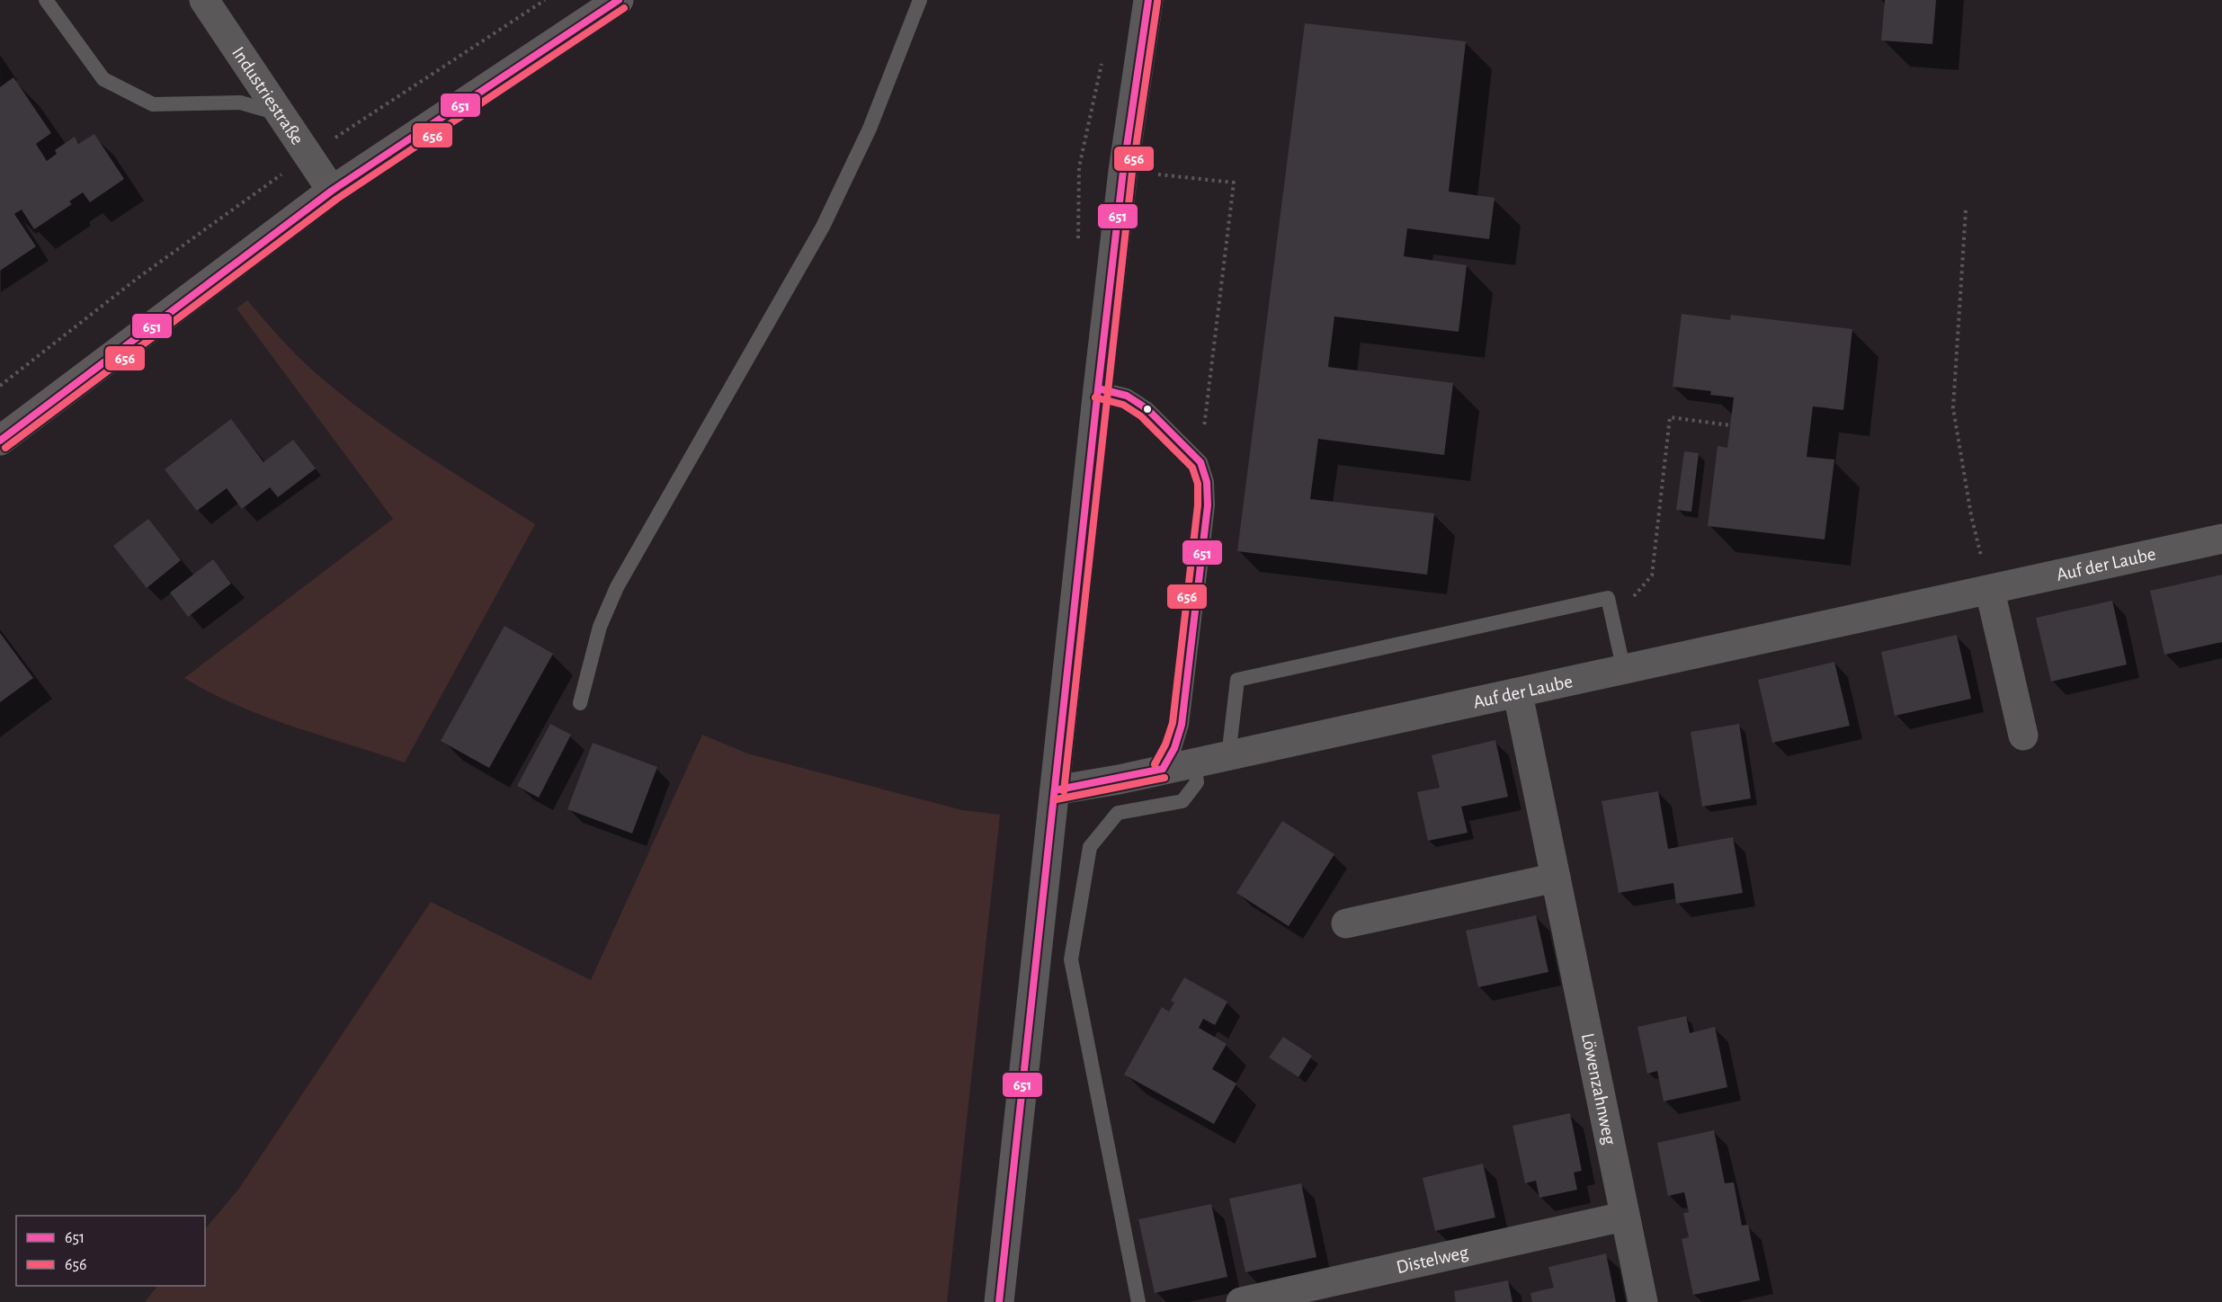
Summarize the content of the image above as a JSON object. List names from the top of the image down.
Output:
{
  "streets": {
    "street": [
      "Industriestraße",
      "Auf der Laube",
      "Löwenzahnweg",
      "Distelweg"
    ]
  },
  "crossings": [
    ["Auf der Laube", "Löwenzahnweg"],
    ["Löwenzahnweg", "Distelweg"]
  ],
  "lines": ["transit line 651", "transit line 656"],
  "legend": ["651", "656"]
}
